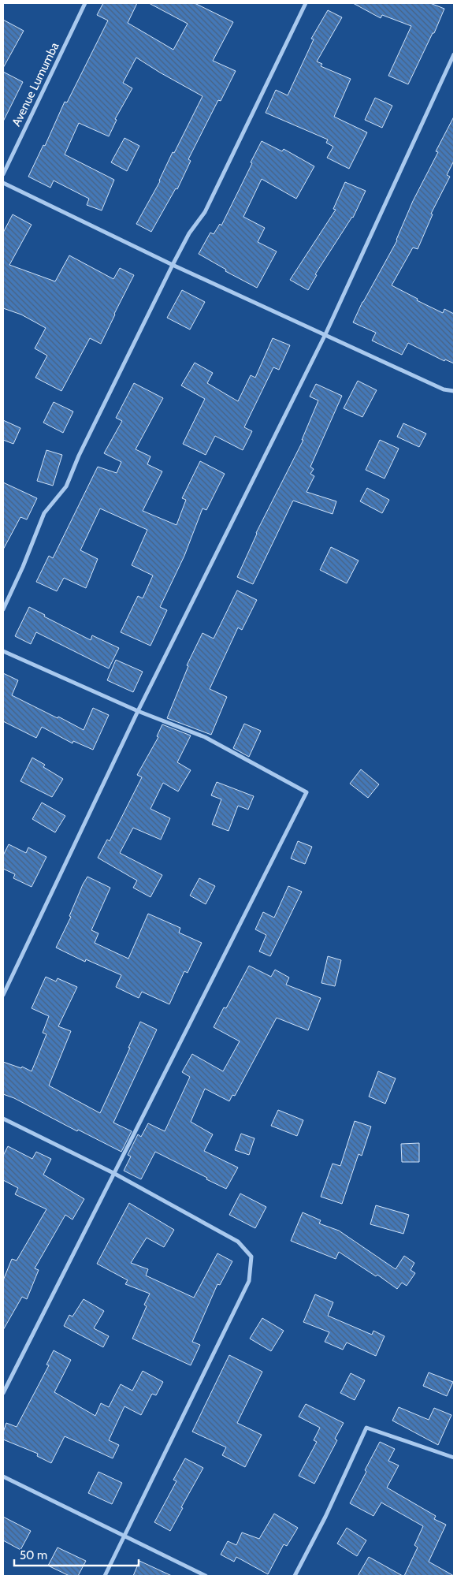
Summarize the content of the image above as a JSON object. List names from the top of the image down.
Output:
{
  "streets": {
    "street": ["Avenue Lumumba"]
  },
  "scale_bar": "50 m"
}
